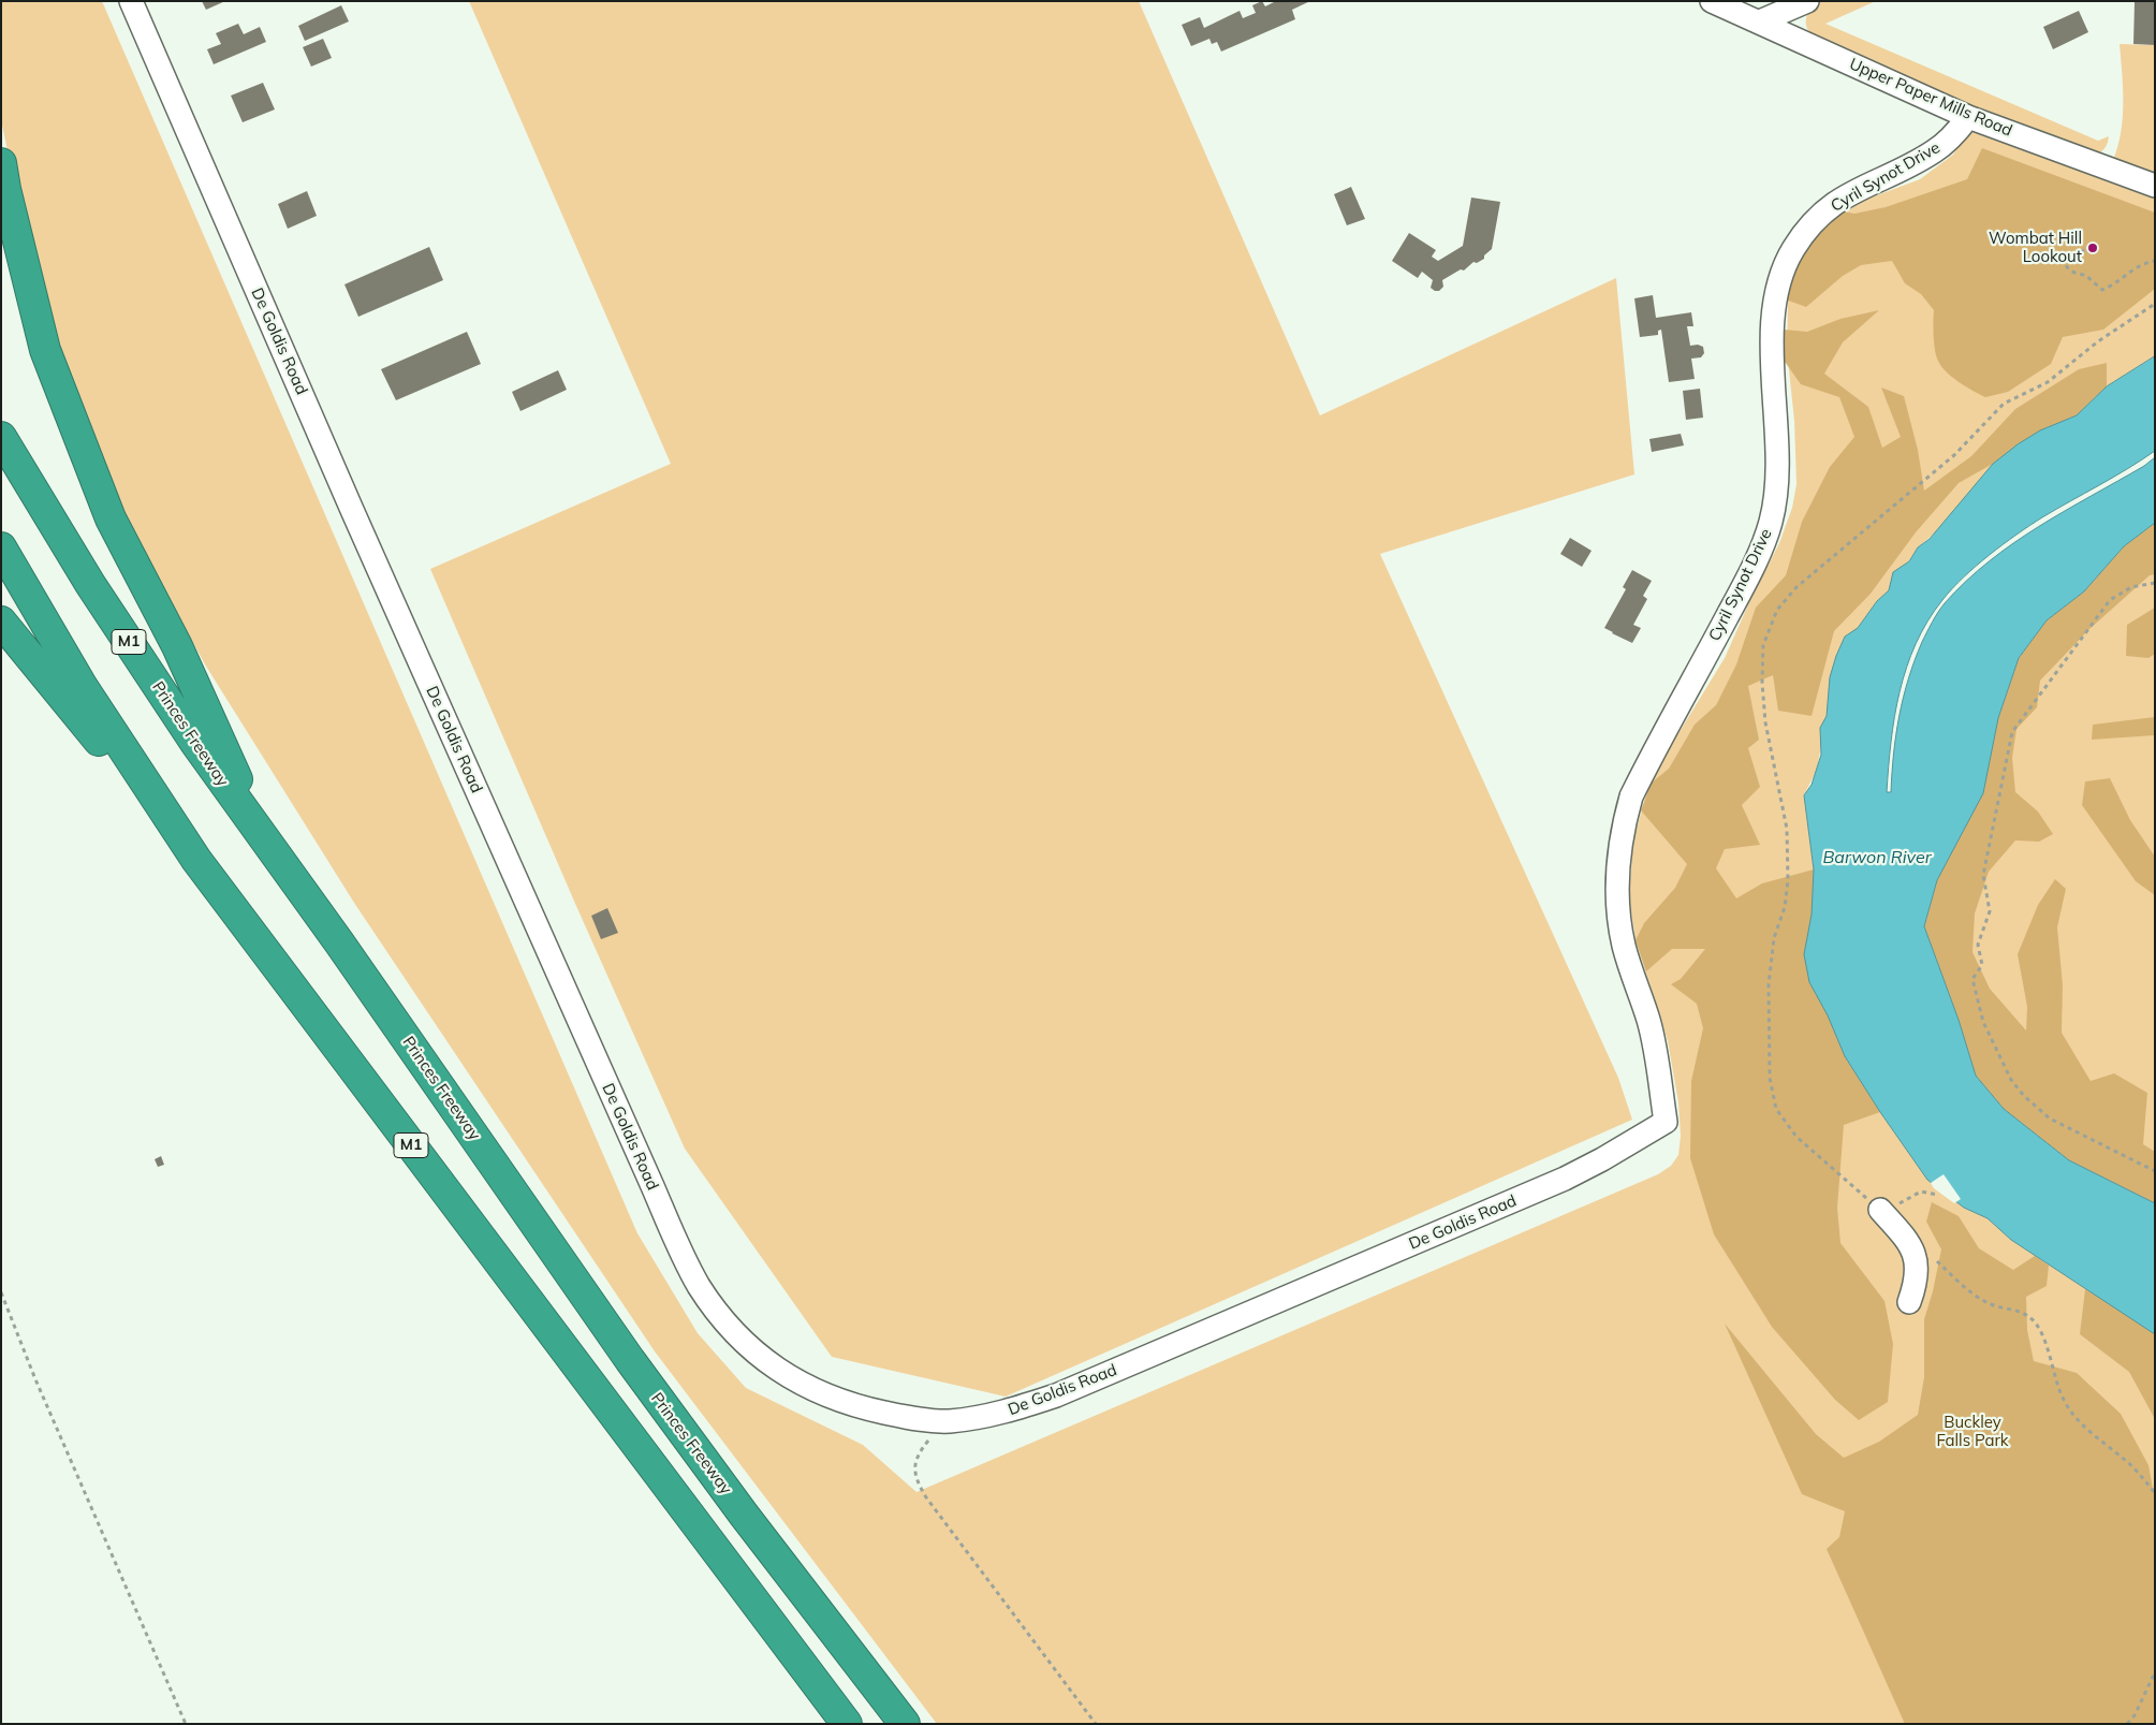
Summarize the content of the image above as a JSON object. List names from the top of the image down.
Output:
{
  "streets": {
    "highway": ["M1", "Princes Freeway"],
    "street": ["Upper Paper Mills Road", "Cyril Synot Drive", "De Goldis Road"]
  },
  "crossings": [
    ["Upper Paper Mills Road", "Cyril Synot Drive"],
    ["Cyril Synot Drive", "De Goldis Road"]
  ],
  "water": ["Barwon River"],
  "parks": ["Buckley Falls Park"],
  "places": ["Wombat Hill Lookout"]
}
